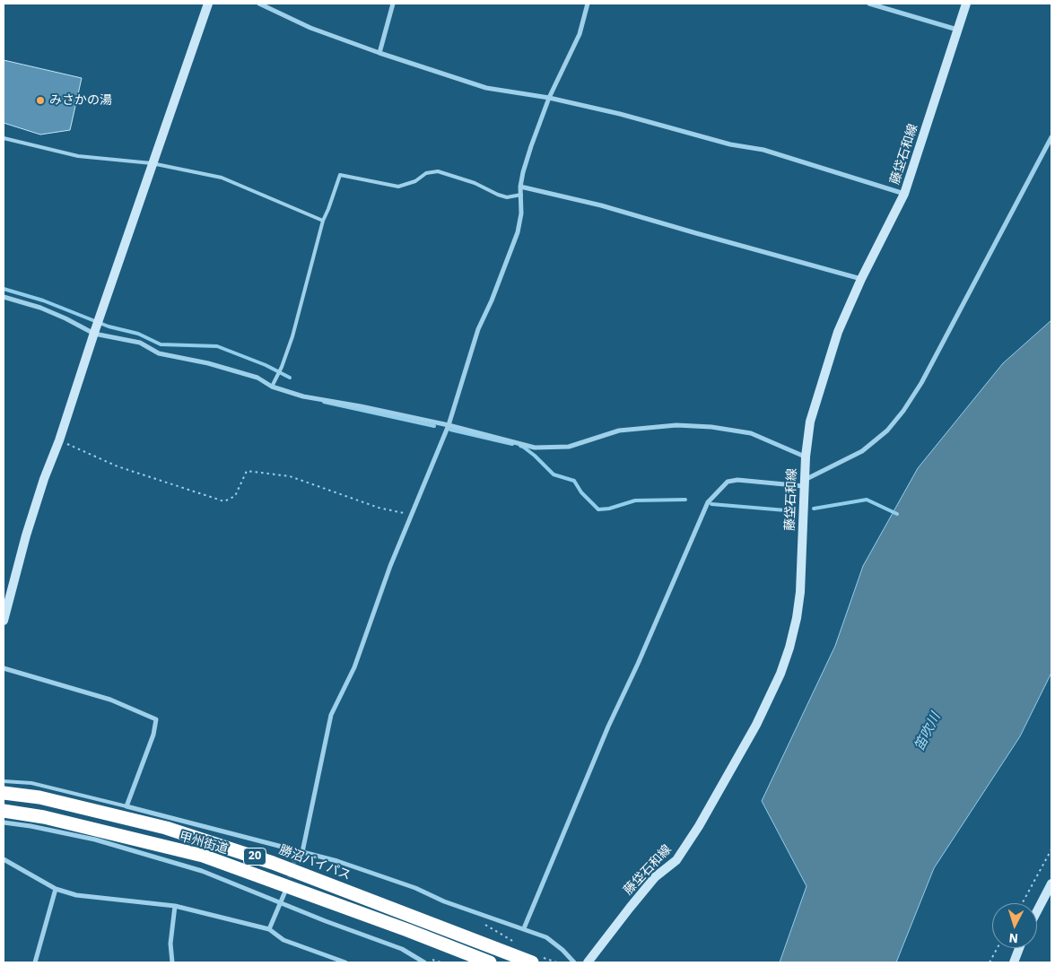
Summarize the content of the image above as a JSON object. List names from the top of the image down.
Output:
{
  "streets": {
    "highway": ["甲州街道", "20", "勝沼バイパス"],
    "main road": ["藤垈石和線"]
  },
  "water": ["笛吹川"],
  "places": ["みさかの湯"],
  "north": "bottom"
}
